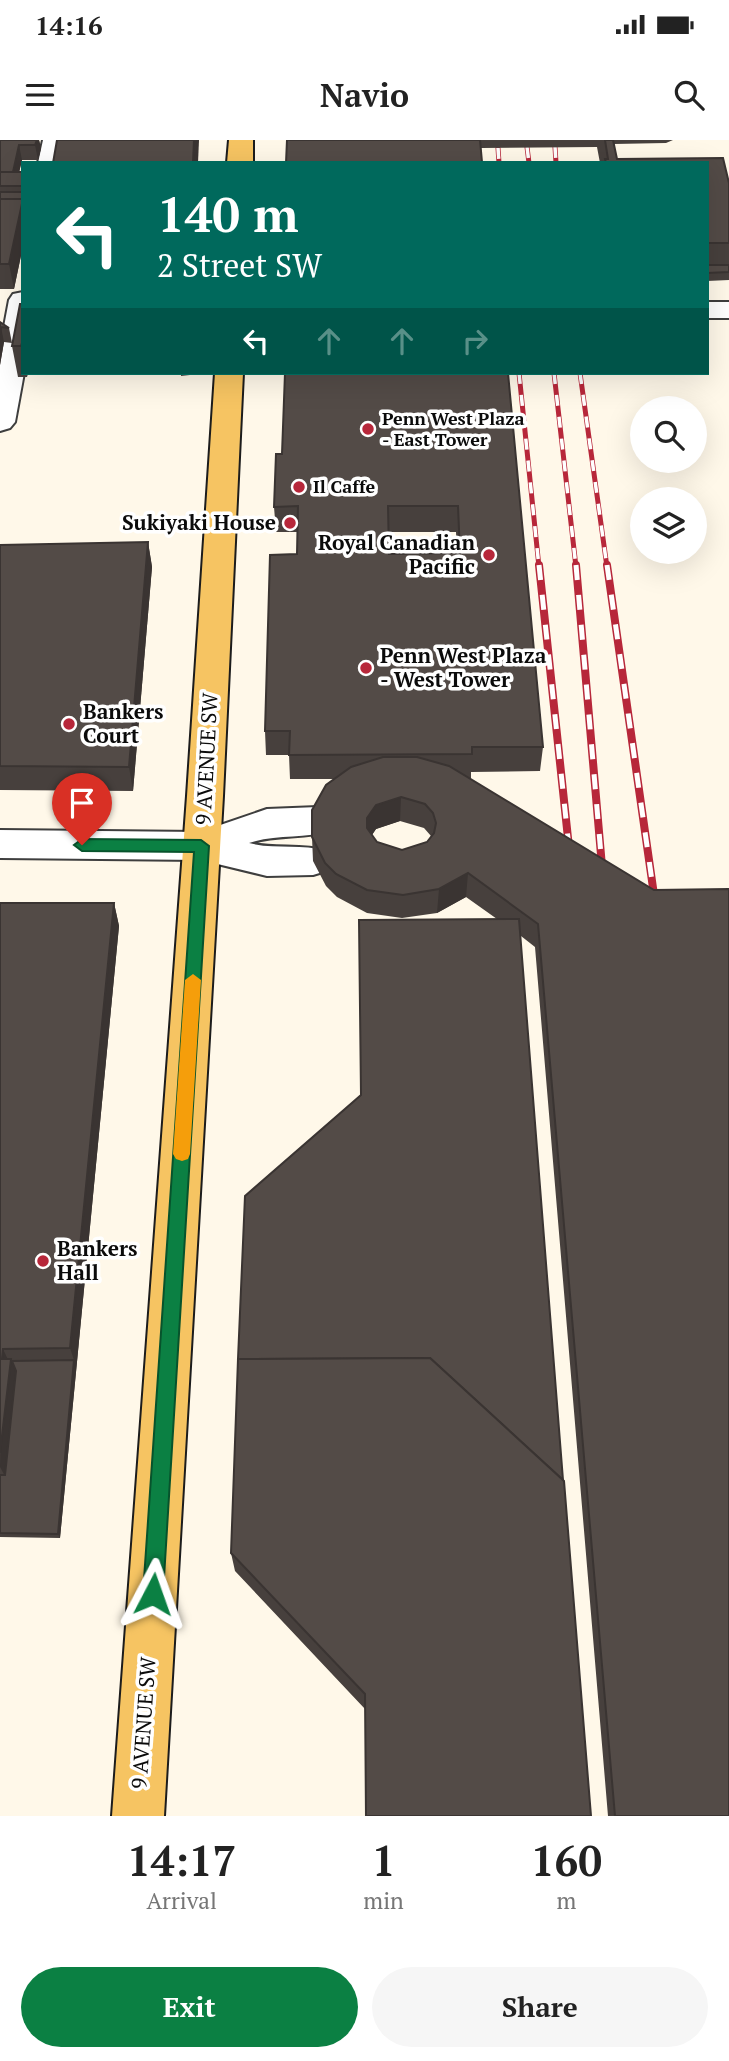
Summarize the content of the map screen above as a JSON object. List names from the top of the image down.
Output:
{
  "streets": {
    "main road": ["9 AVENUE SW"]
  },
  "places": [
    "Penn West Plaza - East Tower",
    "Il Caffe",
    "Sukiyaki House",
    "Royal Canadian Pacific",
    "Penn West Plaza - West Tower",
    "Bankers Court",
    "Bankers Hall"
  ],
  "page": {
    "status": "14:16",
    "header": "Navio",
    "turn": ["140 m", "2 Street SW"],
    "eta": [
      "14:17",
      "Arrival",
      "1",
      "min",
      "160",
      "m"
    ],
    "buttons": ["Exit", "Share"]
  }
}
